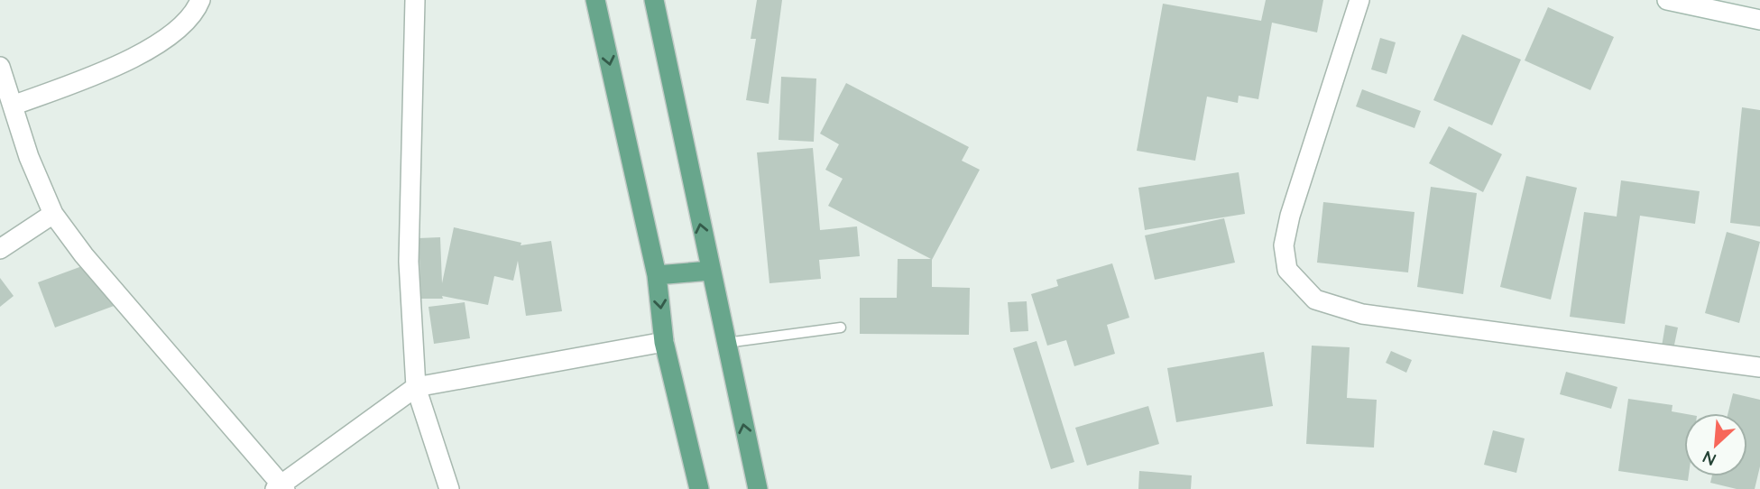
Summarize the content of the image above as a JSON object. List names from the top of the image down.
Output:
{
  "north": "bottom left"
}
